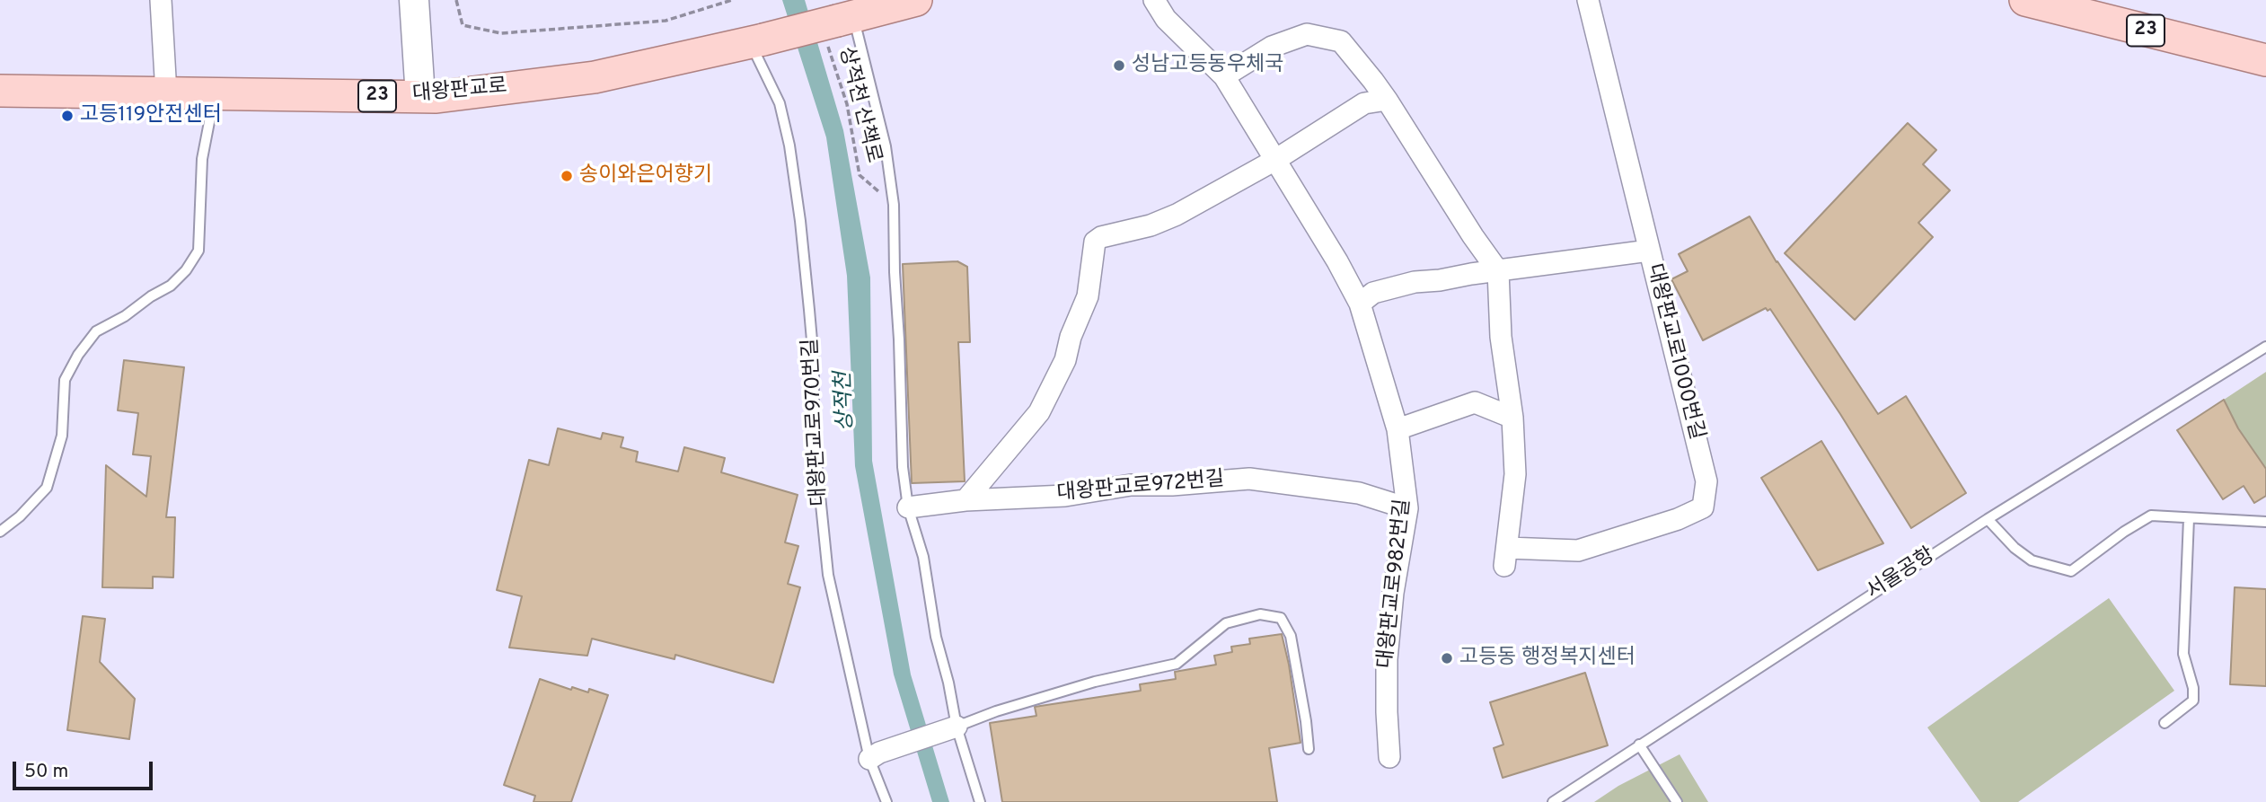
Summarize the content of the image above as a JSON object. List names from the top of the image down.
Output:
{
  "streets": {
    "main road": ["23", "대왕판교로"],
    "street": ["대왕판교로1000번길", "대왕판교로972번길", "대왕판교로982번길"],
    "lane": ["대왕판교로970번길", "서울공항"],
    "path": ["상적천 산책로"]
  },
  "crossings": [
    ["23", "대왕판교로"],
    ["23", "상적천 산책로"],
    ["23", "대왕판교로970번길"],
    ["대왕판교로", "대왕판교로970번길"],
    ["대왕판교로972번길", "대왕판교로982번길"]
  ],
  "water": ["상적천"],
  "places": [
    "성남고등동우체국",
    "고등119안전센터",
    "송이와은어향기",
    "고등동 행정복지센터"
  ],
  "scale_bar": "50 m"
}
